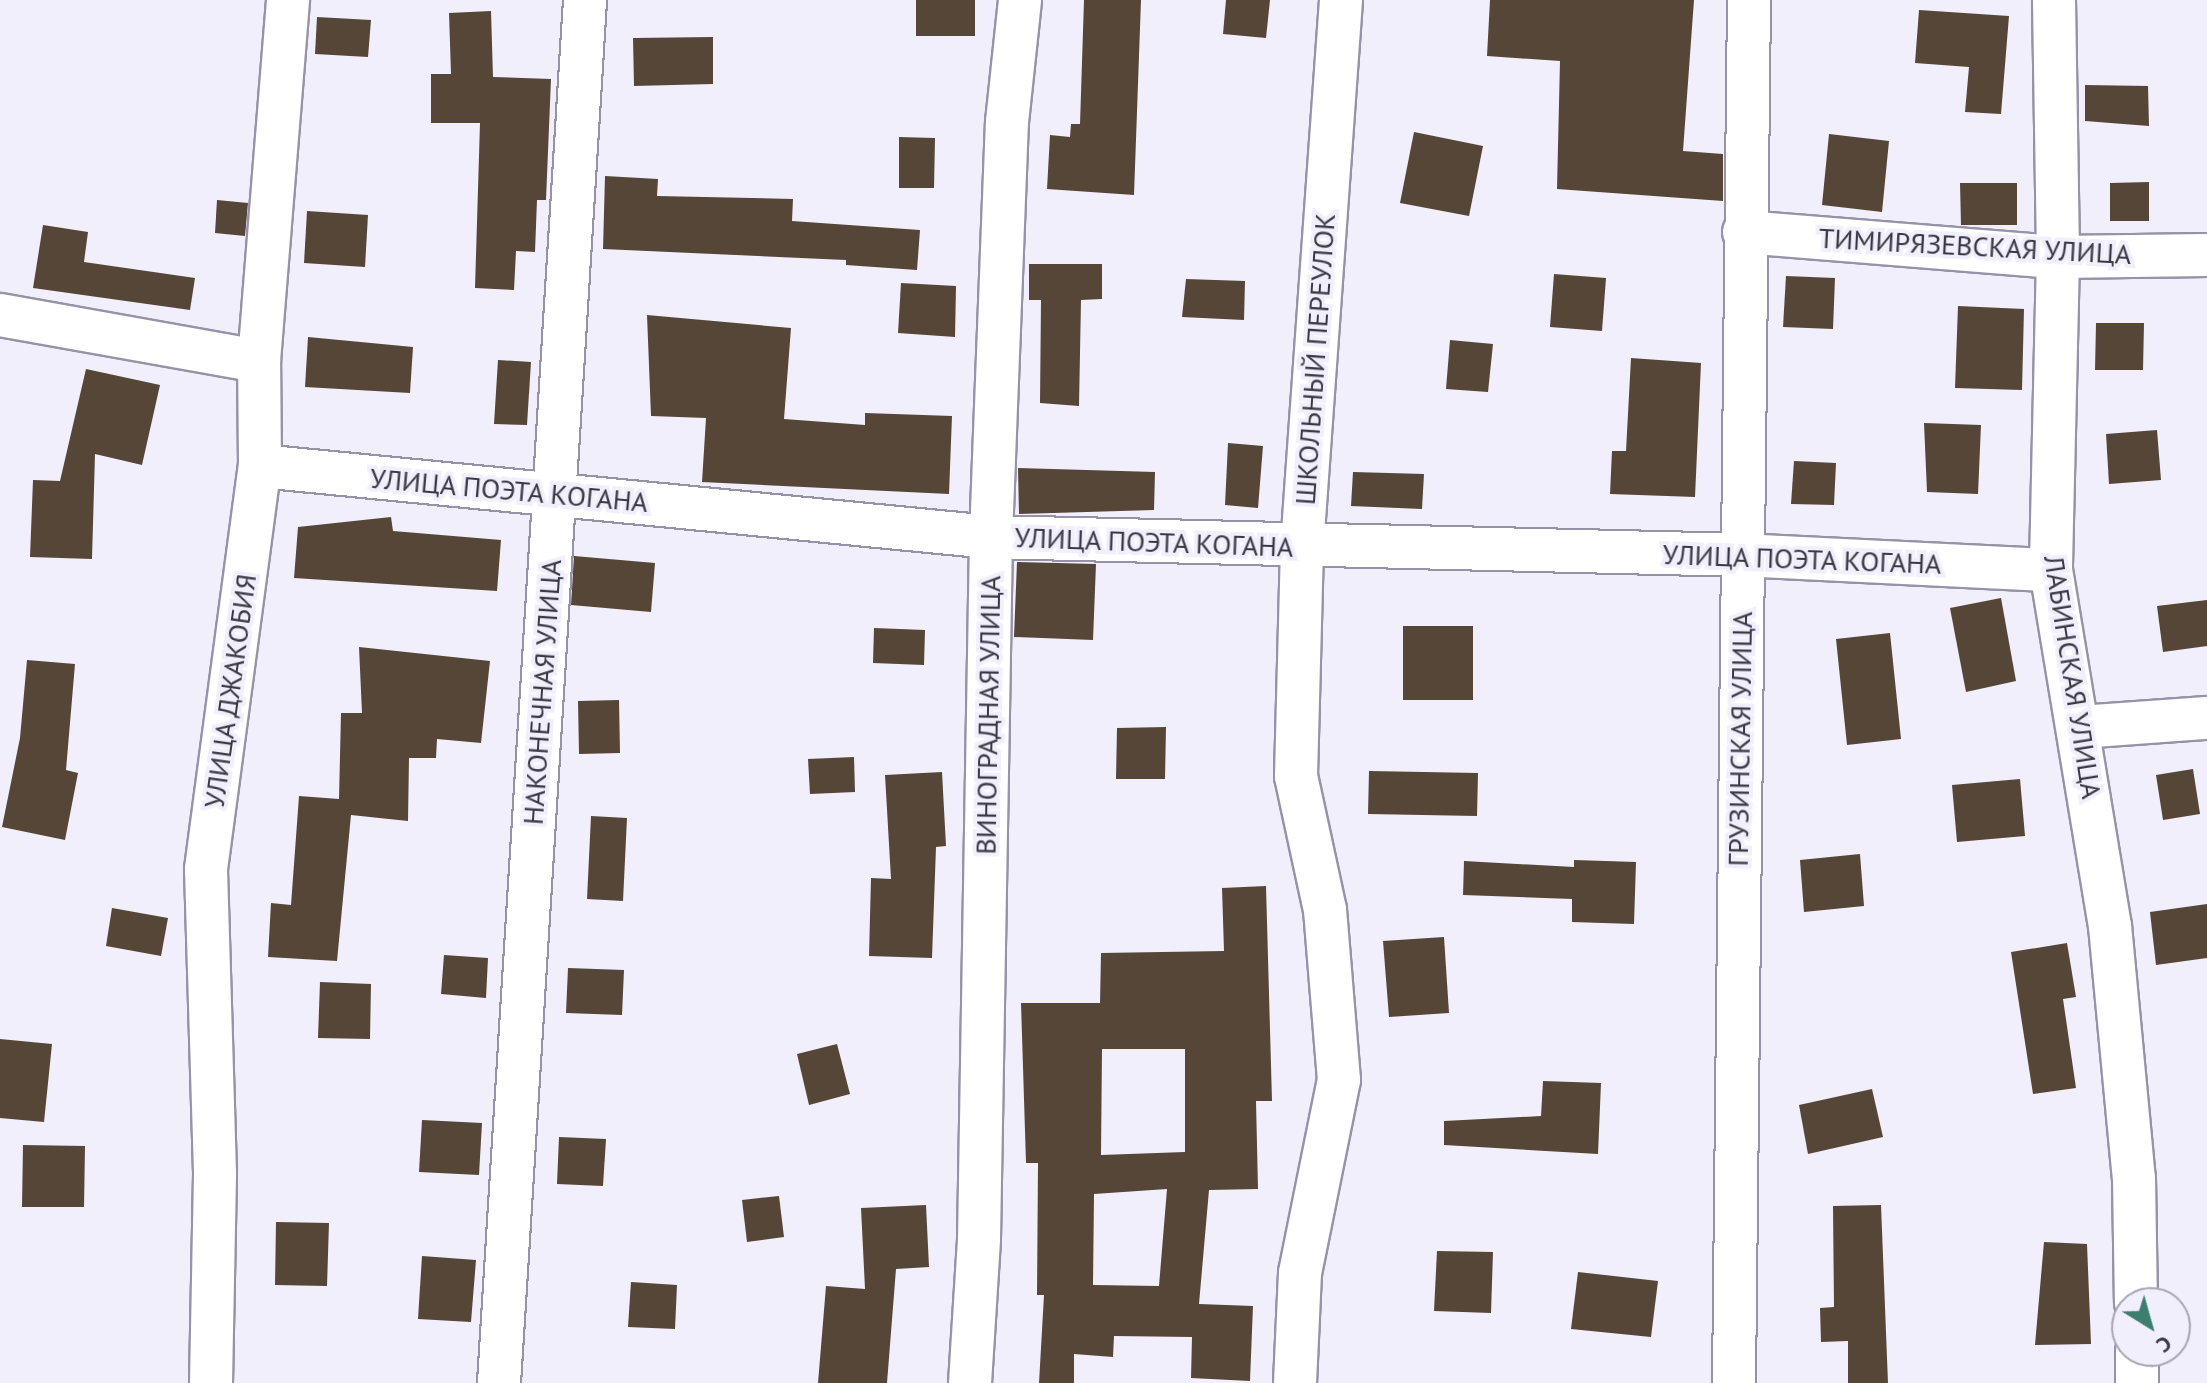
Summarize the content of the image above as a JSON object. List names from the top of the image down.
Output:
{
  "streets": {
    "street": [
      "ТИМИРЯЗЕВСКАЯ УЛИЦА",
      "ШКОЛЬНЫЙ ПЕРЕУЛОК",
      "УЛИЦА ПОЭТА КОГАНА",
      "ЛАБИНСКАЯ УЛИЦА",
      "УЛИЦА ДЖАКОБИЯ",
      "НАКОНЕЧНАЯ УЛИЦА",
      "ВИНОГРАДНАЯ УЛИЦА",
      "ГРУЗИНСКАЯ УЛИЦА"
    ]
  },
  "crossings": [
    ["ТИМИРЯЗЕВСКАЯ УЛИЦА", "ЛАБИНСКАЯ УЛИЦА"],
    ["ТИМИРЯЗЕВСКАЯ УЛИЦА", "ГРУЗИНСКАЯ УЛИЦА"],
    ["ШКОЛЬНЫЙ ПЕРЕУЛОК", "УЛИЦА ПОЭТА КОГАНА"],
    ["УЛИЦА ПОЭТА КОГАНА", "ЛАБИНСКАЯ УЛИЦА"],
    ["УЛИЦА ПОЭТА КОГАНА", "УЛИЦА ДЖАКОБИЯ"],
    ["УЛИЦА ПОЭТА КОГАНА", "НАКОНЕЧНАЯ УЛИЦА"],
    ["УЛИЦА ПОЭТА КОГАНА", "ВИНОГРАДНАЯ УЛИЦА"],
    ["УЛИЦА ПОЭТА КОГАНА", "ГРУЗИНСКАЯ УЛИЦА"]
  ],
  "north": "bottom right"
}
